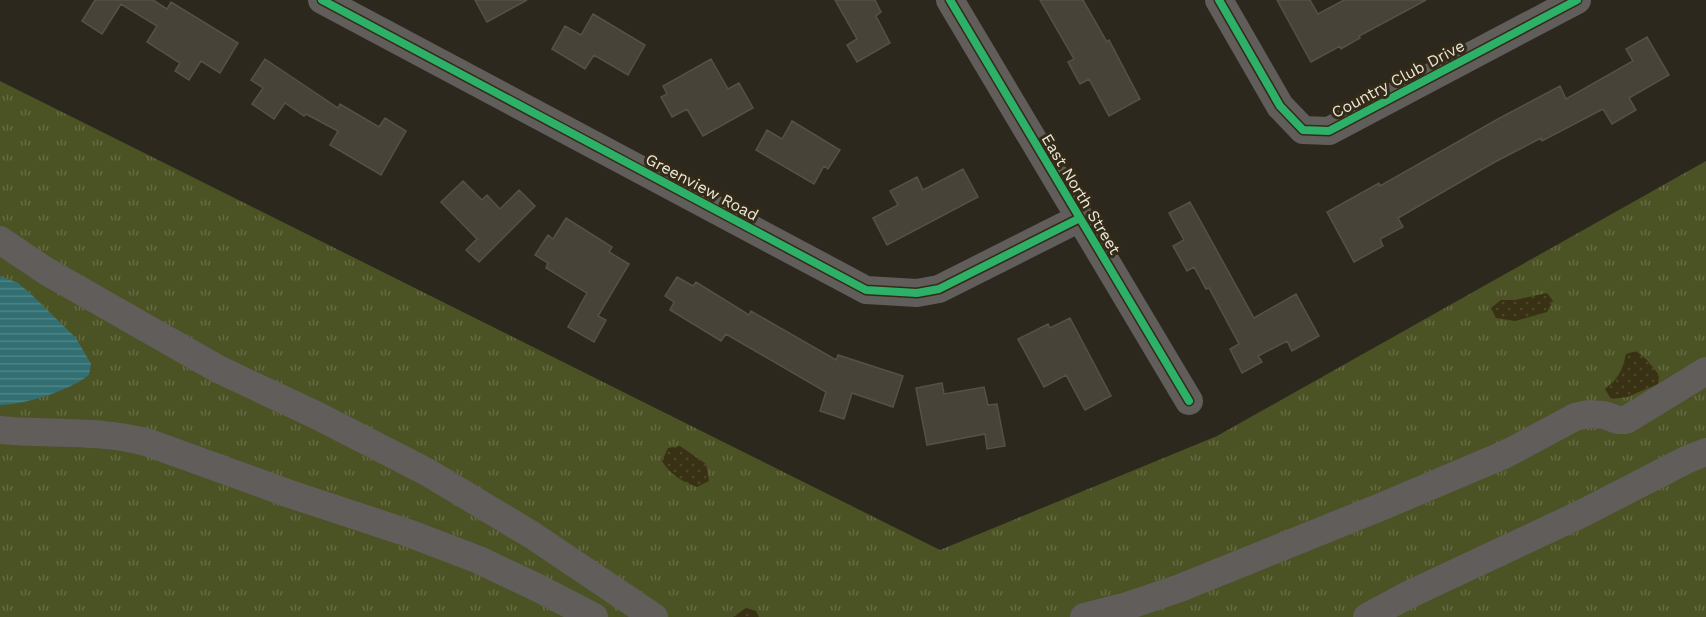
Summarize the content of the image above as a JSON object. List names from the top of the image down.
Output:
{
  "streets": {
    "street": ["Country Club Drive", "Greenview Road", "East North Street"]
  },
  "crossings": [
    ["Greenview Road", "East North Street"]
  ]
}
